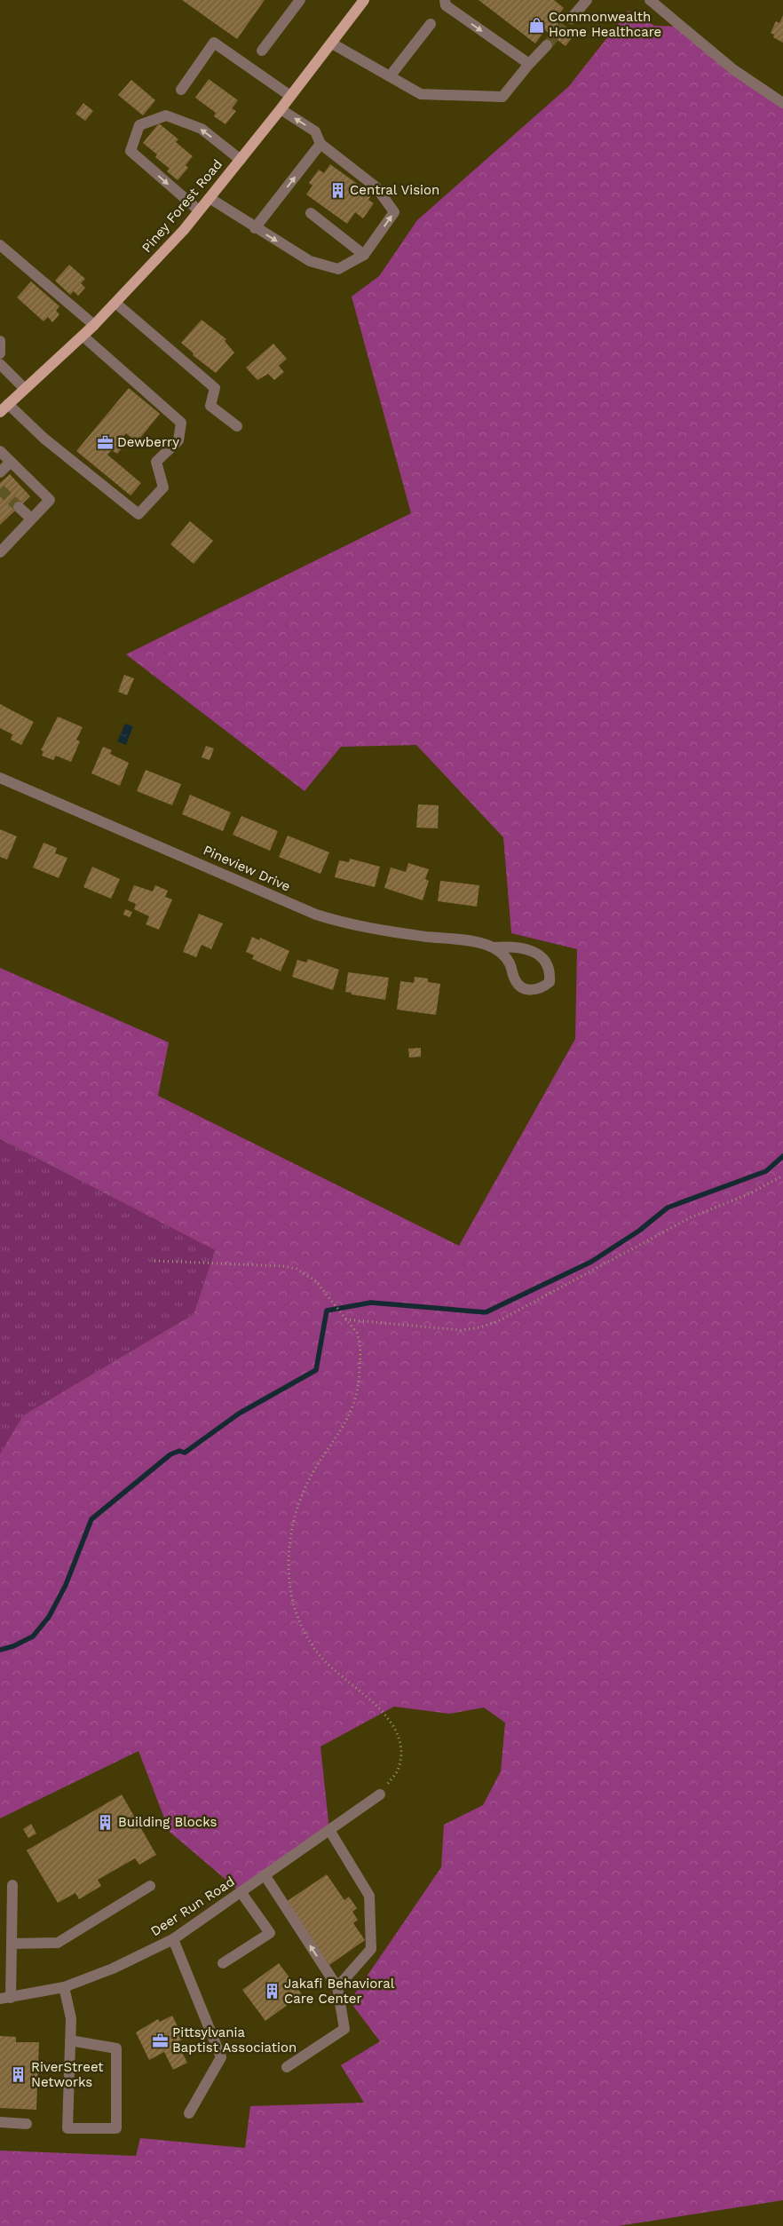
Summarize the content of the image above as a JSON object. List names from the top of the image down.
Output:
{
  "streets": {
    "main road": ["Piney Forest Road"],
    "street": ["Pineview Drive", "Deer Run Road"]
  },
  "places": {
    "shop": ["Commonwealth Home Healthcare"],
    "building": [
      "Central Vision",
      "Building Blocks",
      "Jakafi Behavioral Care Center",
      "RiverStreet Networks"
    ],
    "office": ["Dewberry", "Pittsylvania Baptist Association"]
  }
}
